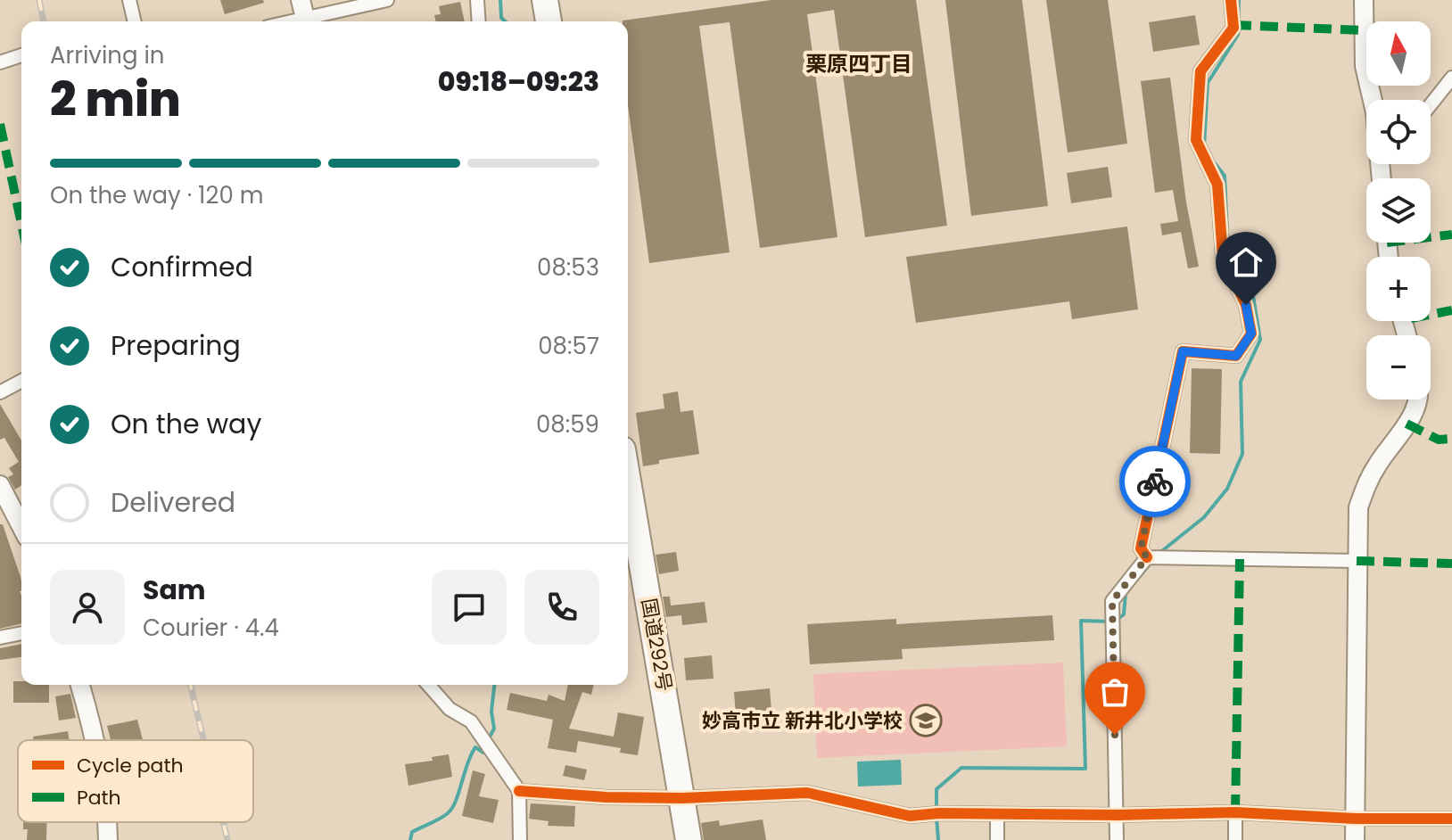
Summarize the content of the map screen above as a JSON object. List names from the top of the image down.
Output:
{
  "streets": {
    "highway": ["国道292号"]
  },
  "districts": ["栗原四丁目"],
  "places": {
    "school or university": ["妙高市立 新井北小学校"]
  },
  "legend": ["Cycle path", "Path"],
  "north": "top",
  "page": {
    "map_buttons": ["+", "−"],
    "heading": ["2 min", "Arriving in", "09:18–09:23"],
    "panel": ["Sam", "Courier · 4.4"],
    "bar": "On the way · 120 m",
    "list": [
      ["Confirmed", "08:53"],
      ["Preparing", "08:57"],
      ["On the way", "08:59"],
      "Delivered"
    ]
  }
}
